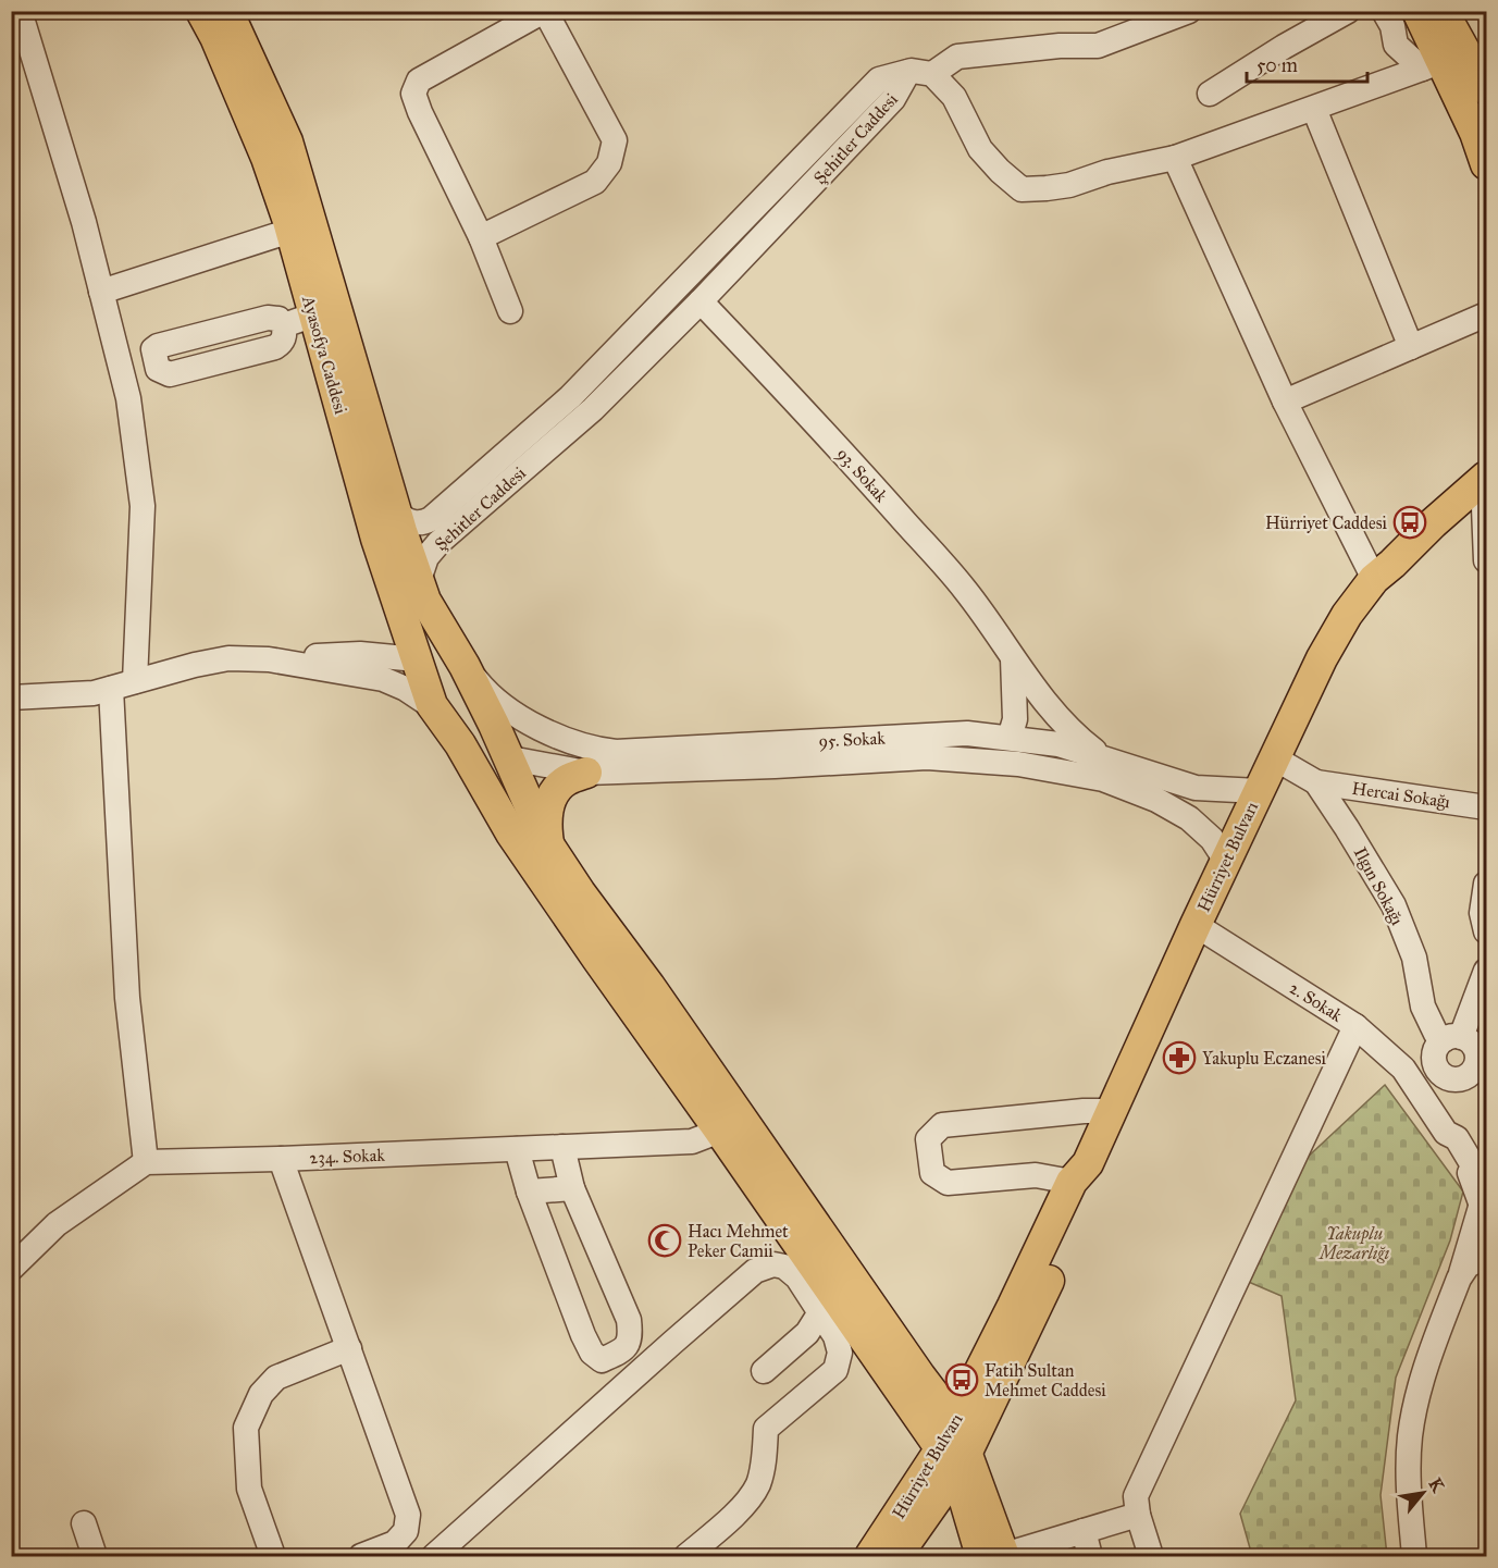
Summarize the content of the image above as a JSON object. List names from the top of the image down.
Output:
{
  "streets": {
    "main road": ["Ayasofya Caddesi", "Hürriyet Bulvarı"],
    "street": [
      "Şehitler Caddesi",
      "93. Sokak",
      "95. Sokak",
      "Hercai Sokağı",
      "Ilgın Sokağı",
      "2. Sokak",
      "234. Sokak"
    ]
  },
  "crossings": [
    ["Şehitler Caddesi", "93. Sokak"],
    ["Ayasofya Caddesi", "234. Sokak"],
    ["95. Sokak", "Hürriyet Bulvarı"],
    ["Hercai Sokağı", "Ilgın Sokağı"],
    ["Hürriyet Bulvarı", "Ilgın Sokağı"],
    ["Hürriyet Bulvarı", "2. Sokak"]
  ],
  "parks": ["Yakuplu Mezarlığı"],
  "places": {
    "bus stop": ["Hürriyet Caddesi", "Fatih Sultan Mehmet Caddesi"],
    "pharmacy": ["Yakuplu Eczanesi"],
    "mosque": ["Hacı Mehmet Peker Camii"]
  },
  "scale_bar": "50 m",
  "north": "top right"
}
